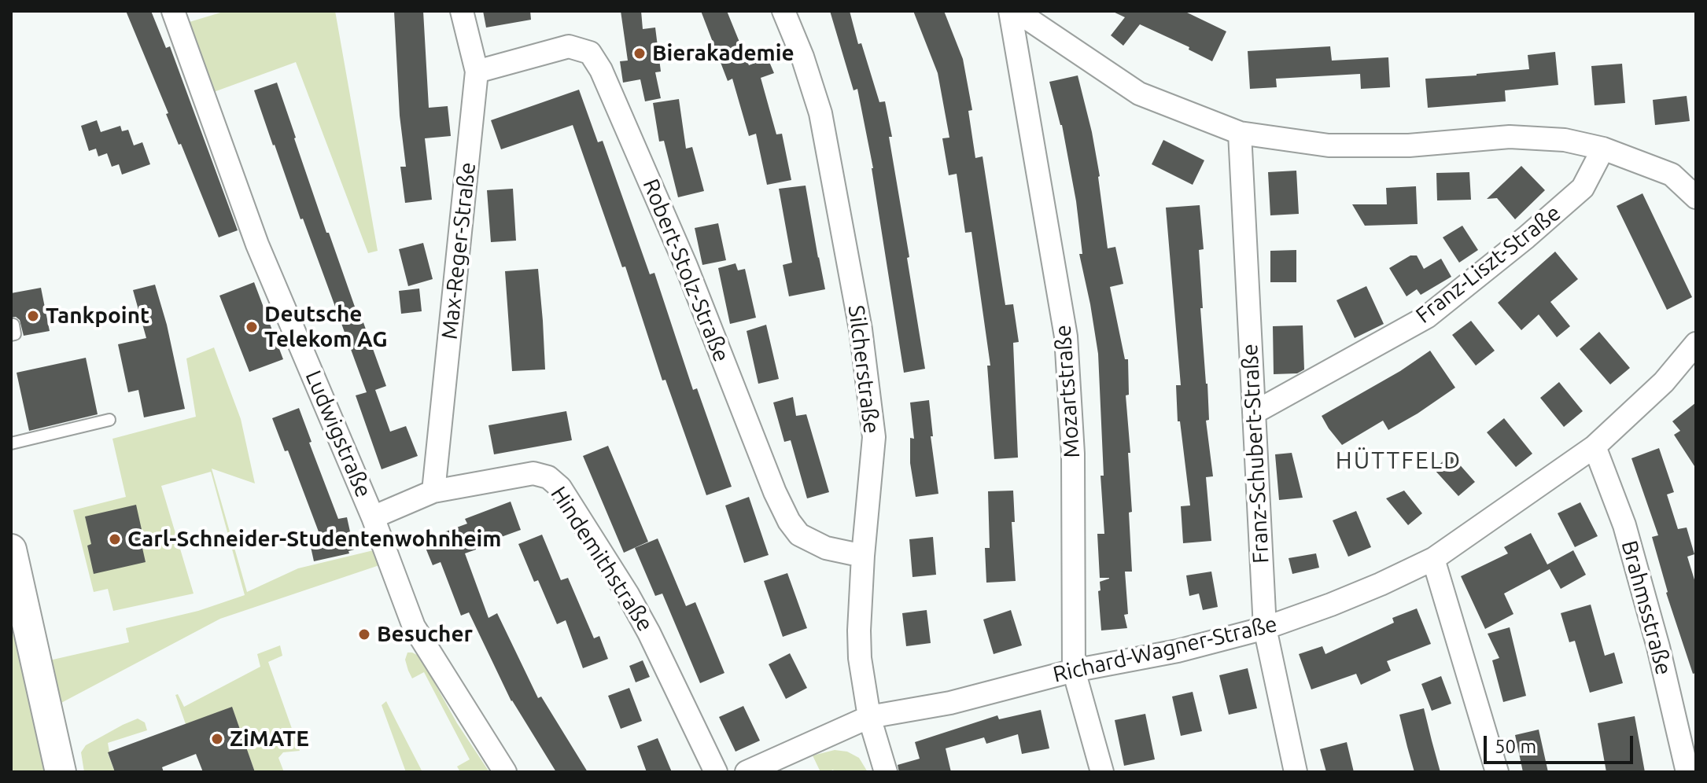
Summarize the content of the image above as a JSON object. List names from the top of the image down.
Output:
{
  "streets": {
    "street": [
      "Max-Reger-Straße",
      "Franz-Liszt-Straße",
      "Robert-Stolz-Straße",
      "Silcherstraße",
      "Mozartstraße",
      "Ludwigstraße",
      "Franz-Schubert-Straße",
      "Hindemithstraße",
      "Brahmsstraße",
      "Richard-Wagner-Straße"
    ]
  },
  "crossings": [
    ["Max-Reger-Straße", "Robert-Stolz-Straße"],
    ["Max-Reger-Straße", "Hindemithstraße"],
    ["Franz-Liszt-Straße", "Franz-Schubert-Straße"],
    ["Robert-Stolz-Straße", "Silcherstraße"],
    ["Silcherstraße", "Richard-Wagner-Straße"],
    ["Mozartstraße", "Richard-Wagner-Straße"],
    ["Ludwigstraße", "Hindemithstraße"],
    ["Franz-Schubert-Straße", "Richard-Wagner-Straße"],
    ["Brahmsstraße", "Richard-Wagner-Straße"]
  ],
  "districts": ["HÜTTFELD"],
  "places": [
    "Bierakademie",
    "Tankpoint",
    "Deutsche Telekom AG",
    "Carl-Schneider-Studentenwohnheim",
    "Besucher",
    "ZiMATE"
  ],
  "scale_bar": "50 m"
}
